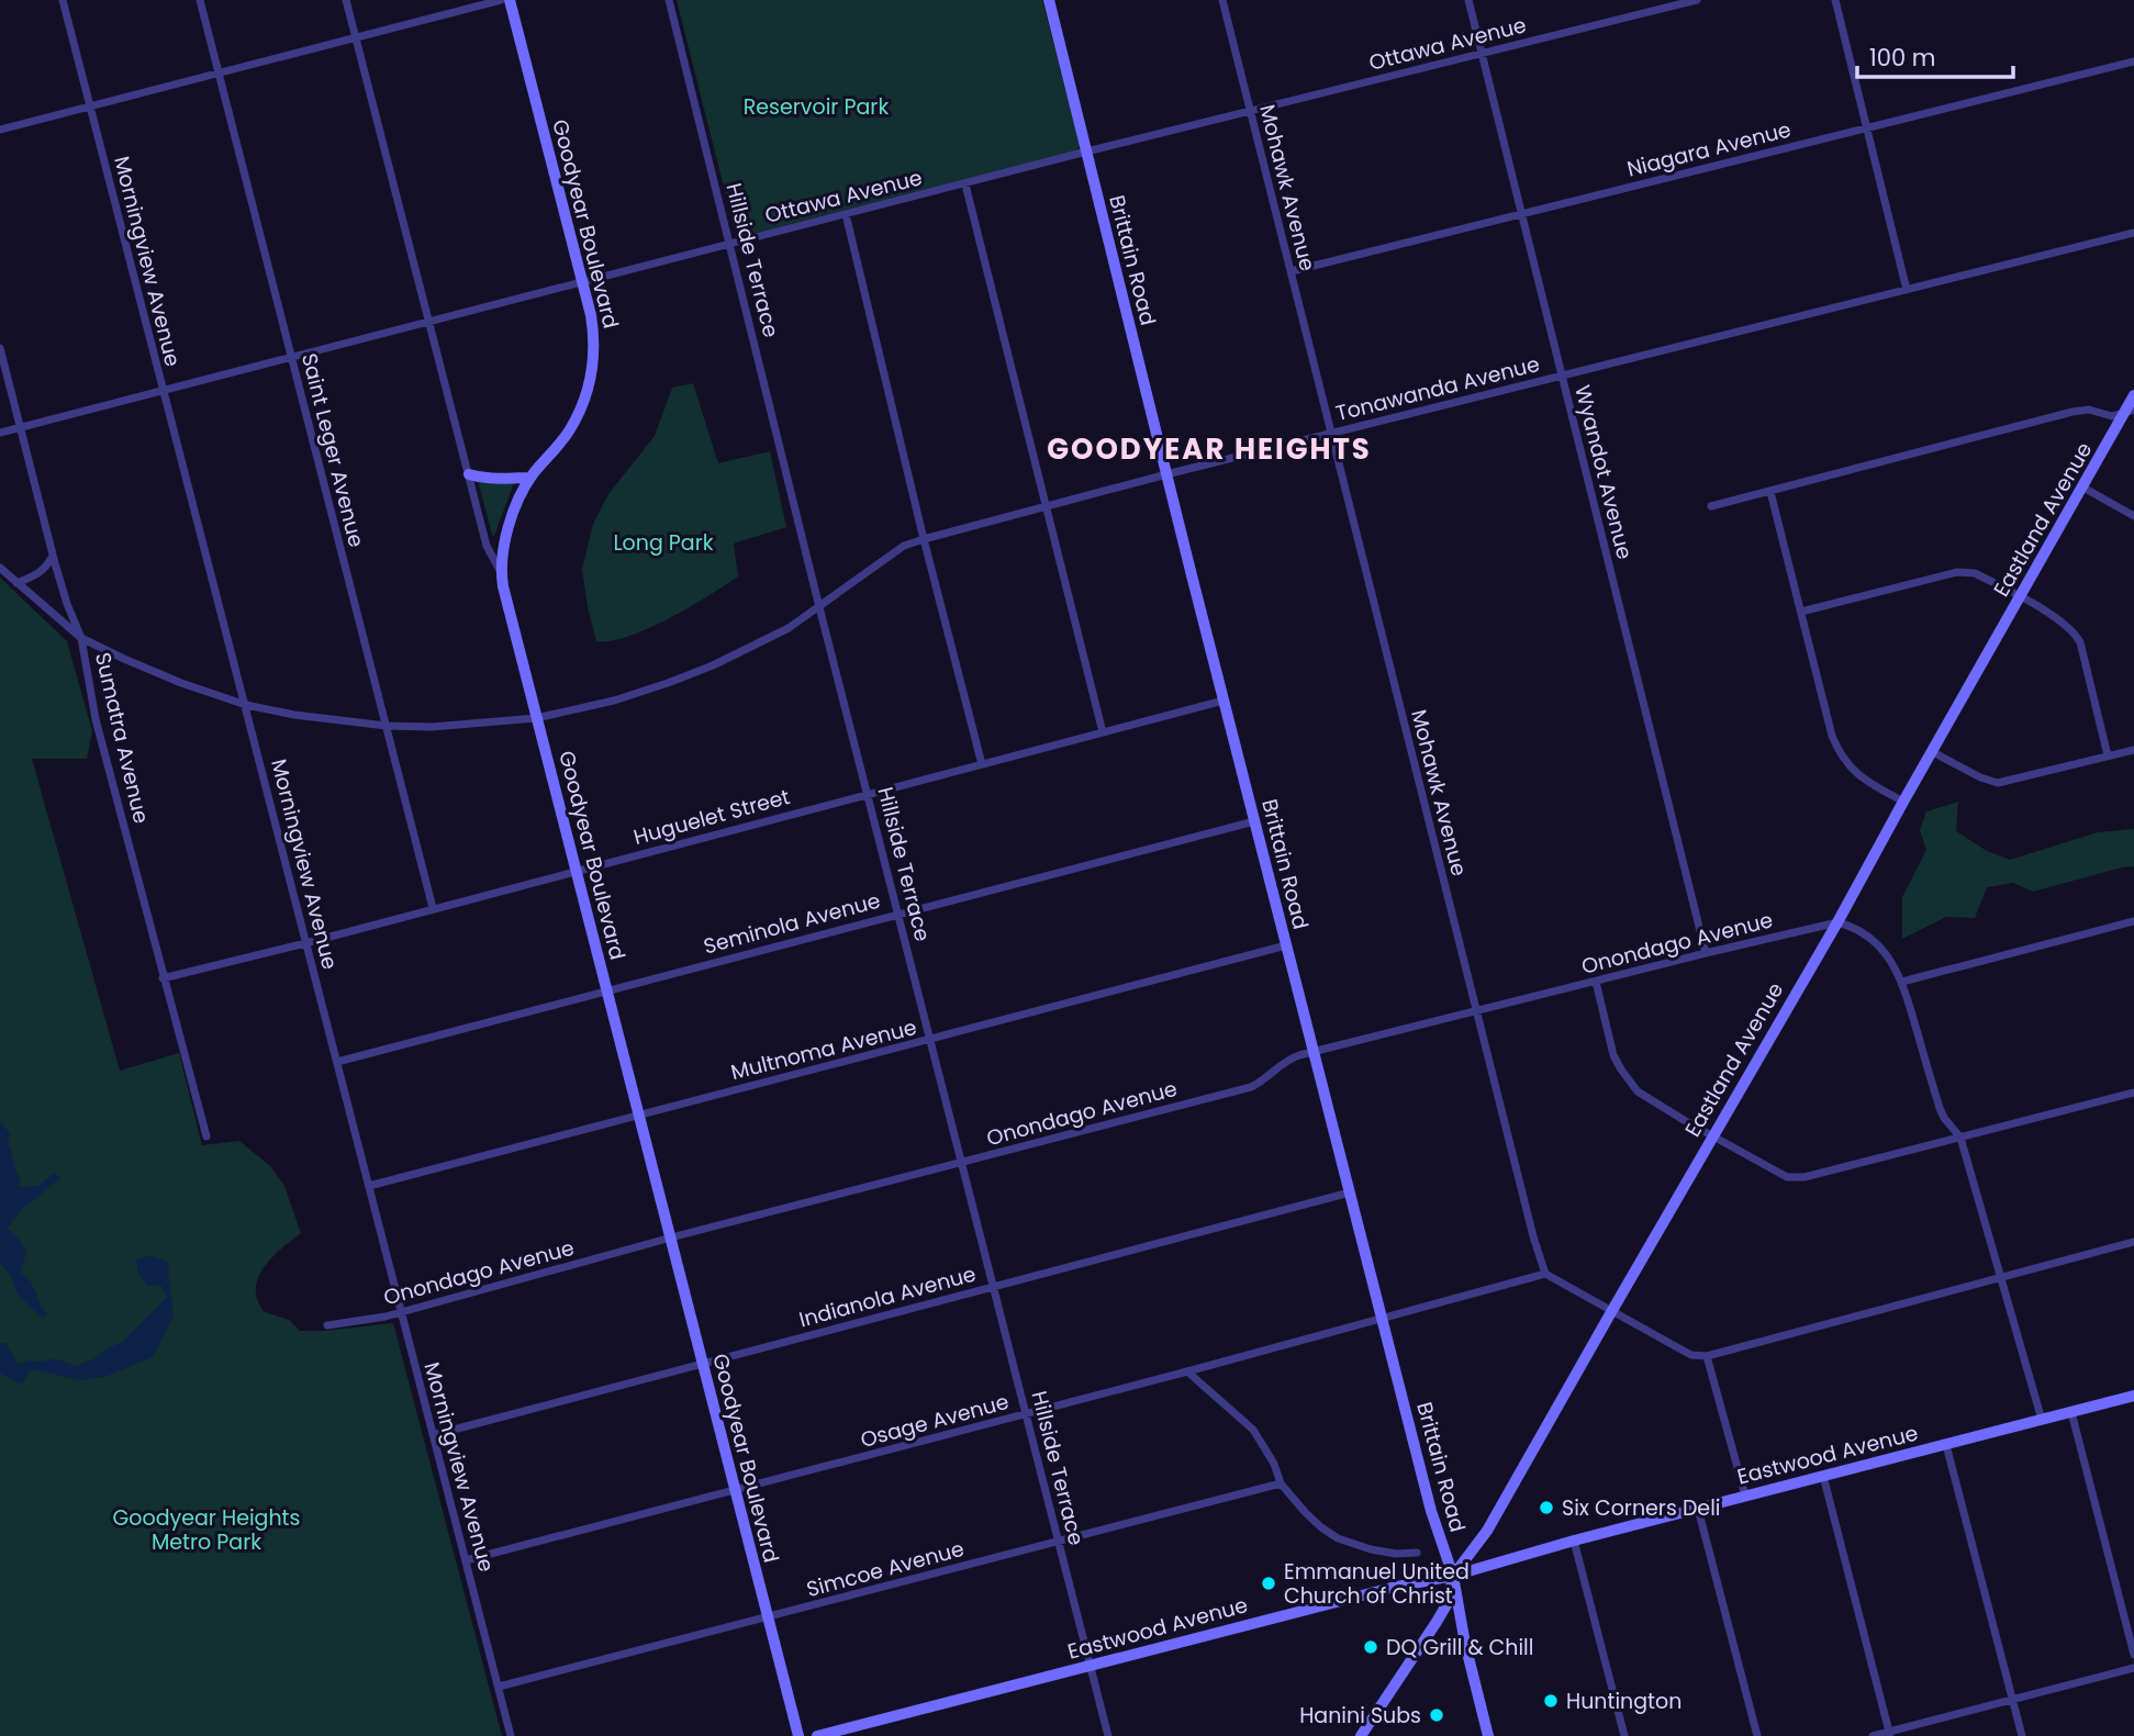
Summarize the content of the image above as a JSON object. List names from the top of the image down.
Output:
{
  "streets": {
    "street": [
      "Ottawa Avenue",
      "Niagara Avenue",
      "Mohawk Avenue",
      "Goodyear Boulevard",
      "Hillside Terrace",
      "Brittain Road",
      "Morningview Avenue",
      "Tonawanda Avenue",
      "Saint Leger Avenue",
      "Wyandot Avenue",
      "Eastland Avenue",
      "Sumatra Avenue",
      "Huguelet Street",
      "Seminola Avenue",
      "Onondago Avenue",
      "Multnoma Avenue",
      "Indianola Avenue",
      "Osage Avenue",
      "Eastwood Avenue",
      "Simcoe Avenue"
    ]
  },
  "crossings": [
    ["Ottawa Avenue", "Mohawk Avenue"],
    ["Ottawa Avenue", "Goodyear Boulevard"],
    ["Ottawa Avenue", "Hillside Terrace"],
    ["Ottawa Avenue", "Brittain Road"],
    ["Ottawa Avenue", "Morningview Avenue"],
    ["Ottawa Avenue", "Saint Leger Avenue"],
    ["Ottawa Avenue", "Wyandot Avenue"],
    ["Ottawa Avenue", "Sumatra Avenue"],
    ["Niagara Avenue", "Mohawk Avenue"],
    ["Niagara Avenue", "Wyandot Avenue"],
    ["Mohawk Avenue", "Tonawanda Avenue"],
    ["Mohawk Avenue", "Onondago Avenue"],
    ["Mohawk Avenue", "Osage Avenue"],
    ["Goodyear Boulevard", "Tonawanda Avenue"],
    ["Goodyear Boulevard", "Huguelet Street"],
    ["Goodyear Boulevard", "Seminola Avenue"],
    ["Goodyear Boulevard", "Onondago Avenue"],
    ["Goodyear Boulevard", "Multnoma Avenue"],
    ["Goodyear Boulevard", "Indianola Avenue"],
    ["Goodyear Boulevard", "Osage Avenue"],
    ["Goodyear Boulevard", "Simcoe Avenue"],
    ["Hillside Terrace", "Tonawanda Avenue"],
    ["Hillside Terrace", "Huguelet Street"],
    ["Hillside Terrace", "Seminola Avenue"],
    ["Hillside Terrace", "Onondago Avenue"],
    ["Hillside Terrace", "Multnoma Avenue"],
    ["Hillside Terrace", "Indianola Avenue"],
    ["Hillside Terrace", "Osage Avenue"],
    ["Hillside Terrace", "Eastwood Avenue"],
    ["Hillside Terrace", "Simcoe Avenue"],
    ["Brittain Road", "Tonawanda Avenue"],
    ["Brittain Road", "Eastland Avenue"],
    ["Brittain Road", "Huguelet Street"],
    ["Brittain Road", "Seminola Avenue"],
    ["Brittain Road", "Onondago Avenue"],
    ["Brittain Road", "Multnoma Avenue"],
    ["Brittain Road", "Indianola Avenue"],
    ["Brittain Road", "Osage Avenue"],
    ["Brittain Road", "Eastwood Avenue"],
    ["Morningview Avenue", "Tonawanda Avenue"],
    ["Morningview Avenue", "Huguelet Street"],
    ["Morningview Avenue", "Seminola Avenue"],
    ["Morningview Avenue", "Onondago Avenue"],
    ["Morningview Avenue", "Multnoma Avenue"],
    ["Morningview Avenue", "Indianola Avenue"],
    ["Morningview Avenue", "Osage Avenue"],
    ["Morningview Avenue", "Simcoe Avenue"],
    ["Tonawanda Avenue", "Saint Leger Avenue"],
    ["Tonawanda Avenue", "Wyandot Avenue"],
    ["Tonawanda Avenue", "Sumatra Avenue"],
    ["Saint Leger Avenue", "Huguelet Street"],
    ["Wyandot Avenue", "Onondago Avenue"],
    ["Eastland Avenue", "Onondago Avenue"],
    ["Eastland Avenue", "Eastwood Avenue"],
    ["Sumatra Avenue", "Huguelet Street"]
  ],
  "districts": ["GOODYEAR HEIGHTS"],
  "parks": ["Reservoir Park", "Long Park", "Goodyear Heights Metro Park"],
  "places": [
    "Six Corners Deli",
    "Emmanuel United Church of Christ",
    "DQ Grill & Chill",
    "Huntington",
    "Hanini Subs"
  ],
  "scale_bar": "100 m"
}
